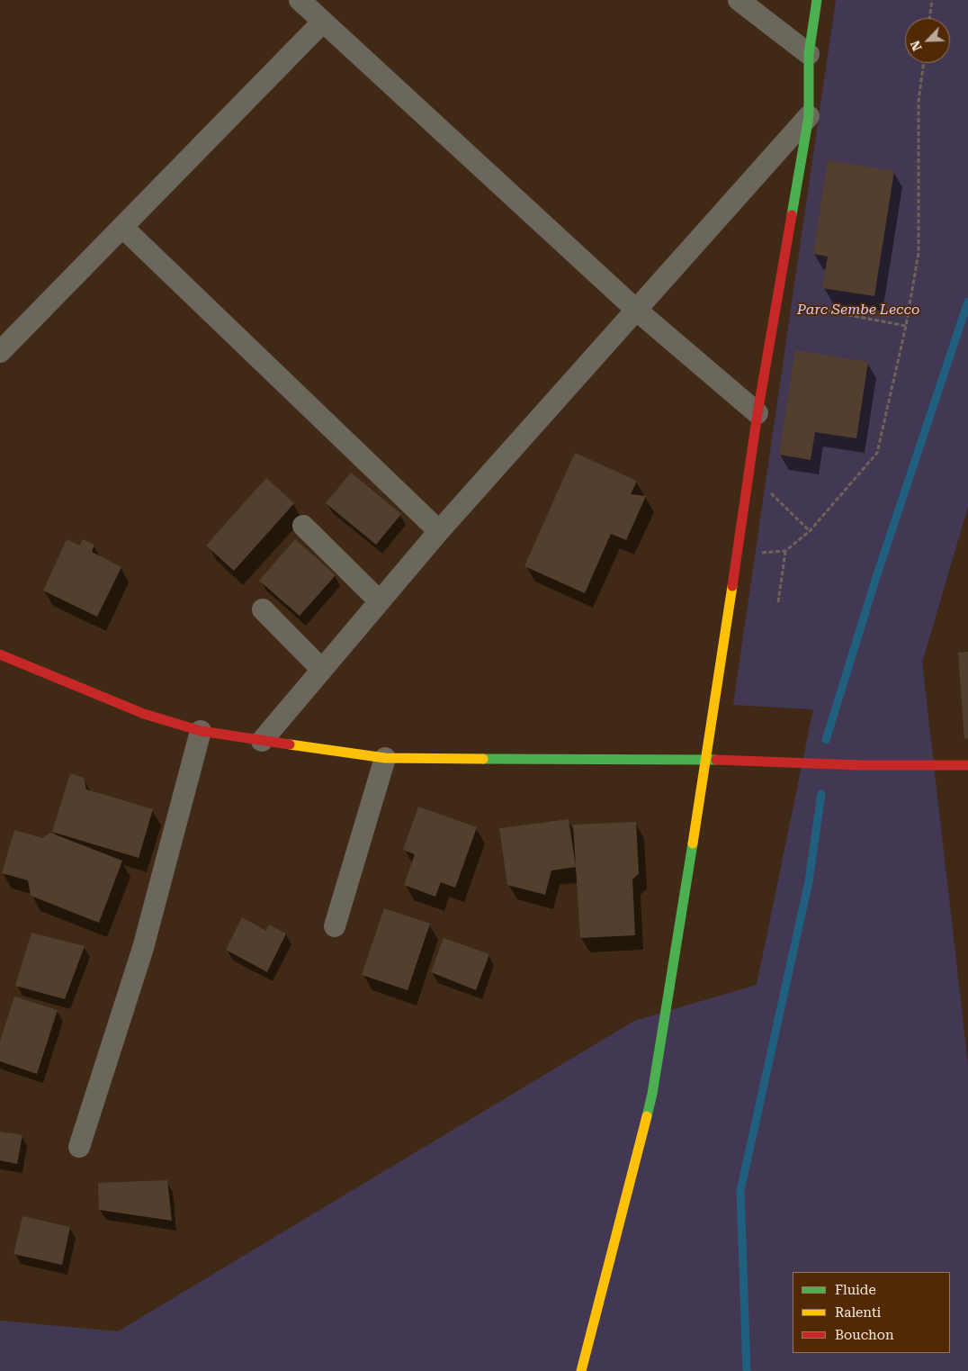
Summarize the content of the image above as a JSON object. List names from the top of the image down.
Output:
{
  "parks": ["Parc Sembe Lecco"],
  "legend": ["Fluide", "Ralenti", "Bouchon"],
  "north": "bottom left"
}
